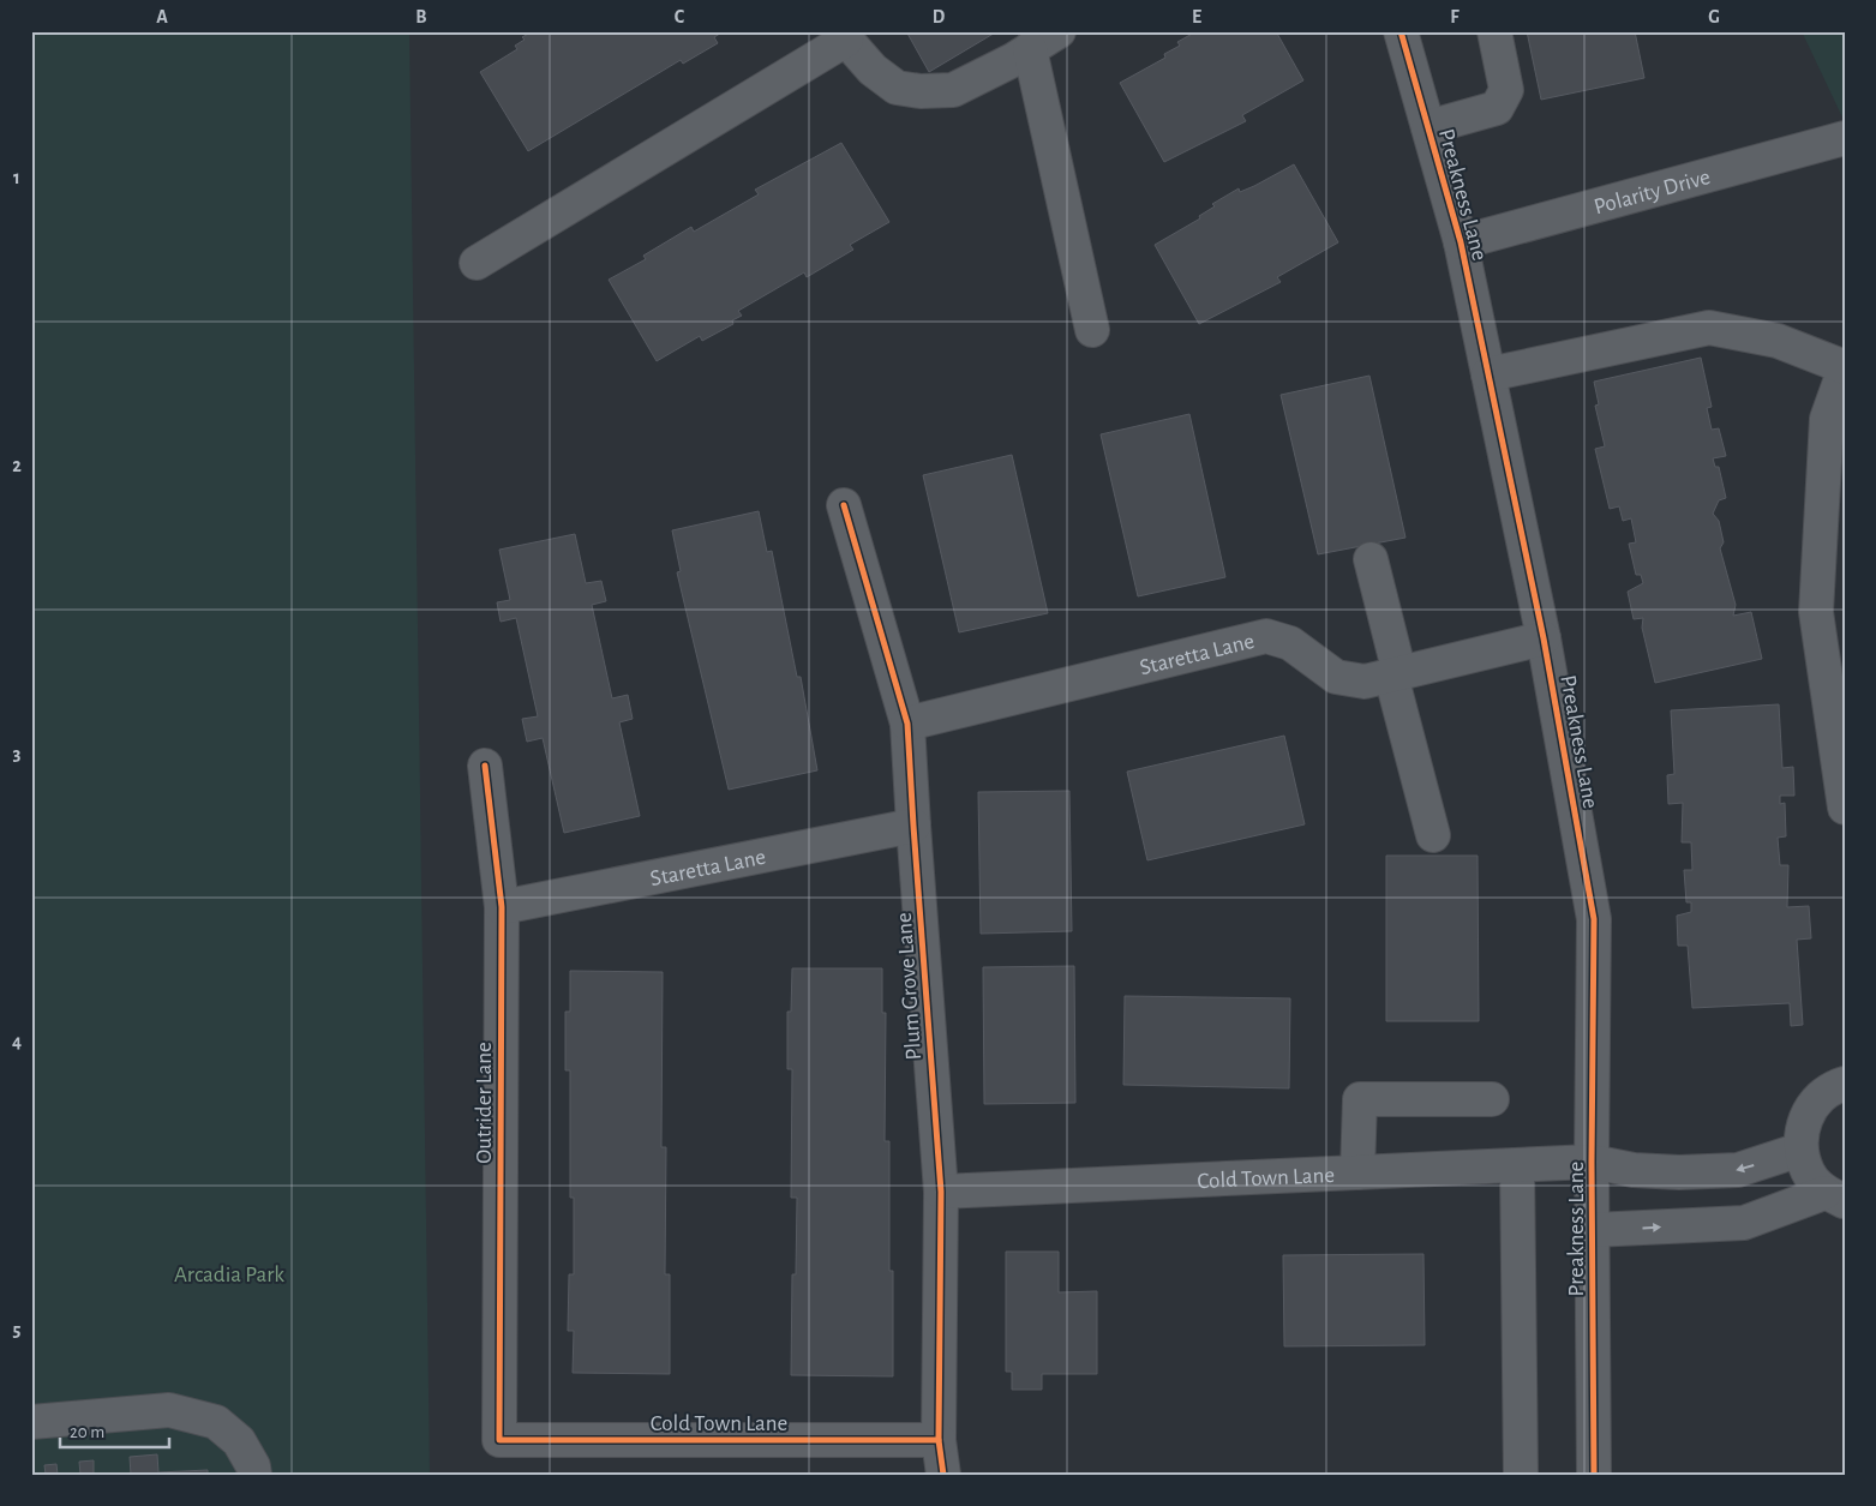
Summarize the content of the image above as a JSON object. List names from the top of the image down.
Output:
{
  "streets": {
    "street": [
      "Polarity Drive",
      "Preakness Lane",
      "Staretta Lane",
      "Plum Grove Lane",
      "Outrider Lane",
      "Cold Town Lane"
    ]
  },
  "crossings": [
    ["Polarity Drive", "Preakness Lane"],
    ["Preakness Lane", "Staretta Lane"],
    ["Preakness Lane", "Cold Town Lane"],
    ["Staretta Lane", "Plum Grove Lane"],
    ["Staretta Lane", "Outrider Lane"],
    ["Plum Grove Lane", "Cold Town Lane"],
    ["Outrider Lane", "Cold Town Lane"]
  ],
  "parks": ["Arcadia Park"],
  "scale_bar": "20 m",
  "grid": {
    "columns": [
      "A",
      "B",
      "C",
      "D",
      "E",
      "F",
      "G"
    ],
    "rows": [
      "1",
      "2",
      "3",
      "4",
      "5"
    ]
  }
}
